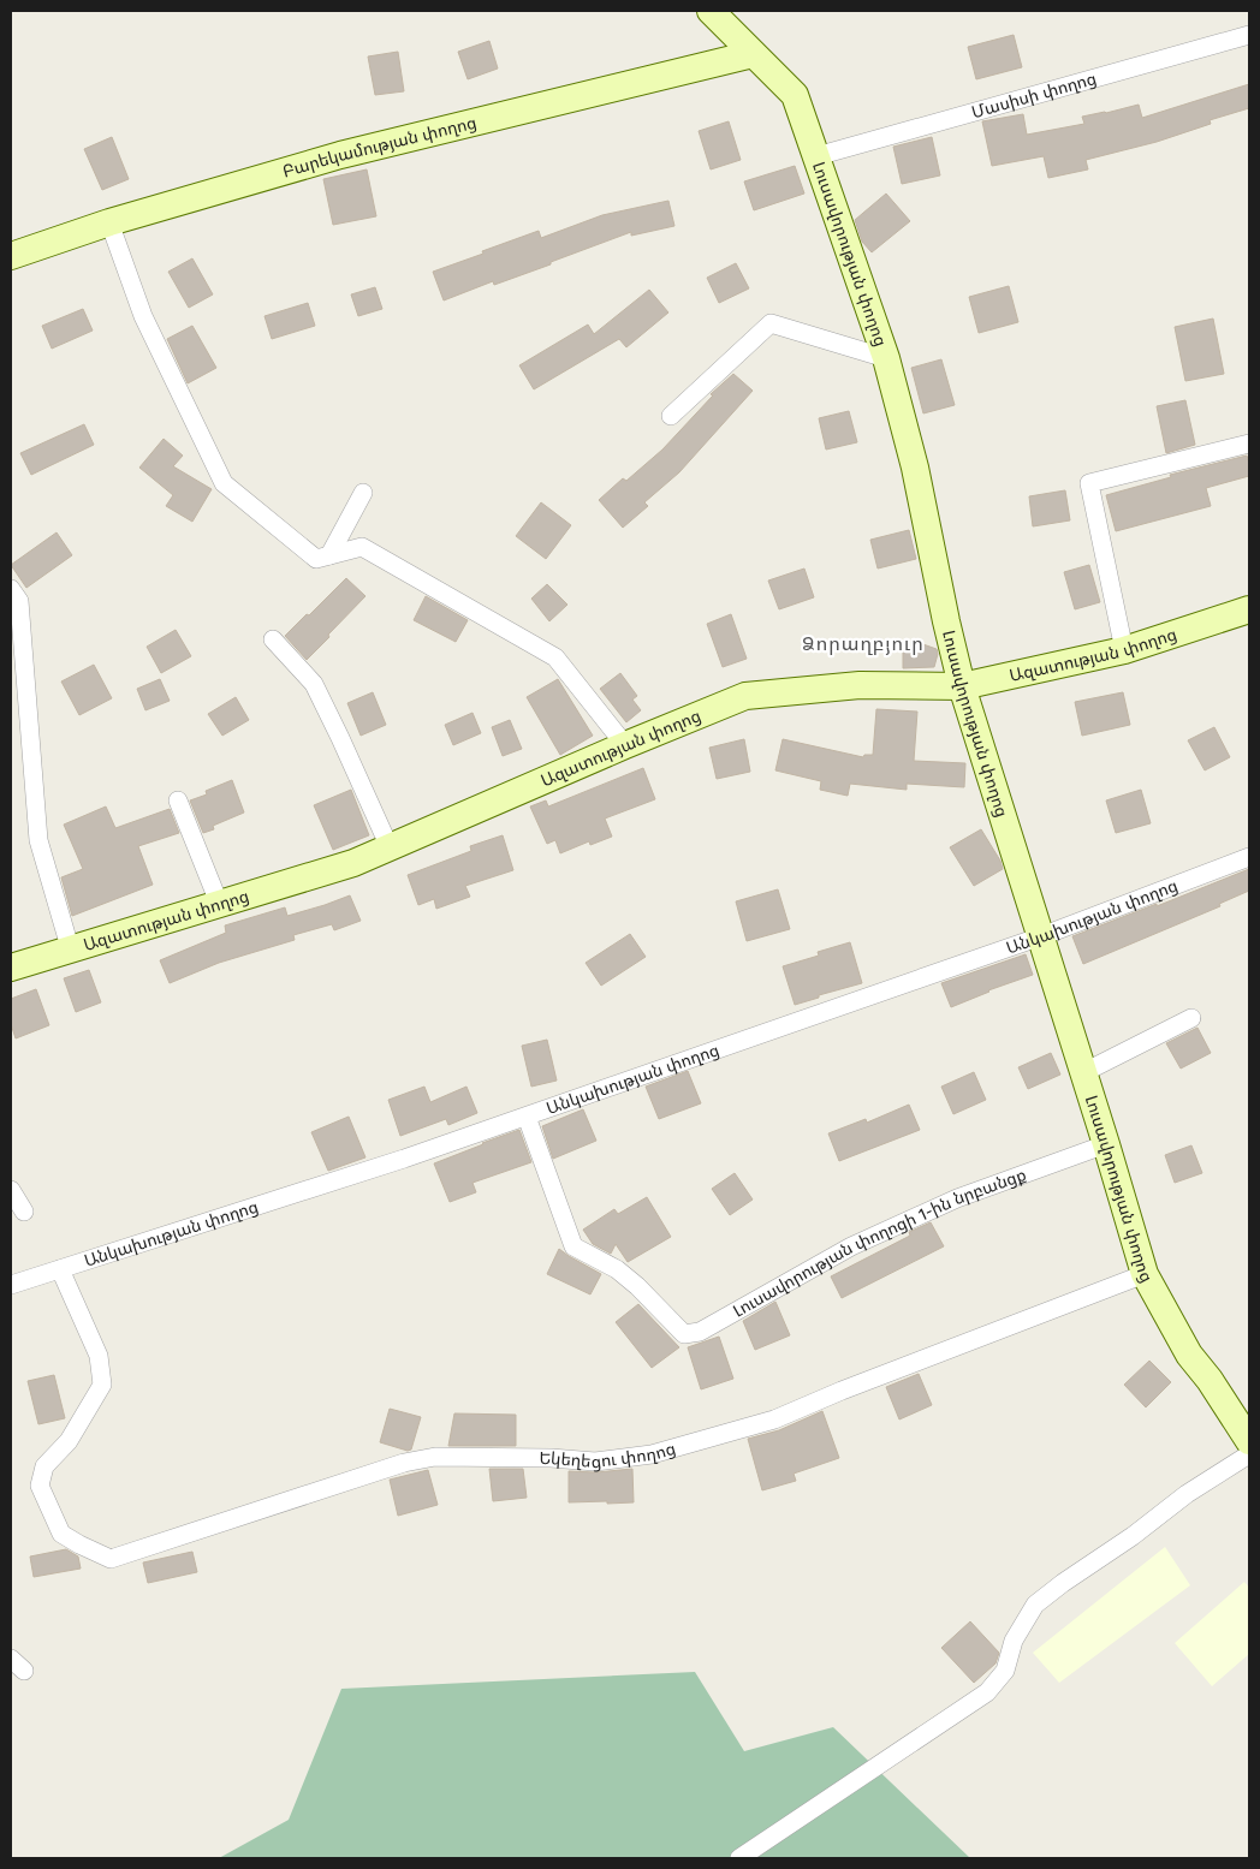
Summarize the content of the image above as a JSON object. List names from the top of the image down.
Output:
{
  "streets": {
    "street": [
      "Մասիսի փողոց",
      "Բարեկամության փողոց",
      "Լուսավորության փողոց",
      "Ազատության փողոց",
      "Անկախության փողոց",
      "Լուսավորության փողոցի 1-ին նրբանցք",
      "Եկեղեցու փողոց"
    ]
  },
  "crossings": [
    ["Մասիսի փողոց", "Լուսավորության փողոց"],
    ["Բարեկամության փողոց", "Լուսավորության փողոց"],
    ["Լուսավորության փողոց", "Ազատության փողոց"],
    ["Լուսավորության փողոց", "Անկախության փողոց"],
    ["Լուսավորության փողոց", "Լուսավորության փողոցի 1-ին նրբանցք"],
    ["Լուսավորության փողոց", "Եկեղեցու փողոց"],
    ["Անկախության փողոց", "Լուսավորության փողոցի 1-ին նրբանցք"],
    ["Անկախության փողոց", "Եկեղեցու փողոց"]
  ],
  "districts": ["Ձորաղբյուր"]
}
